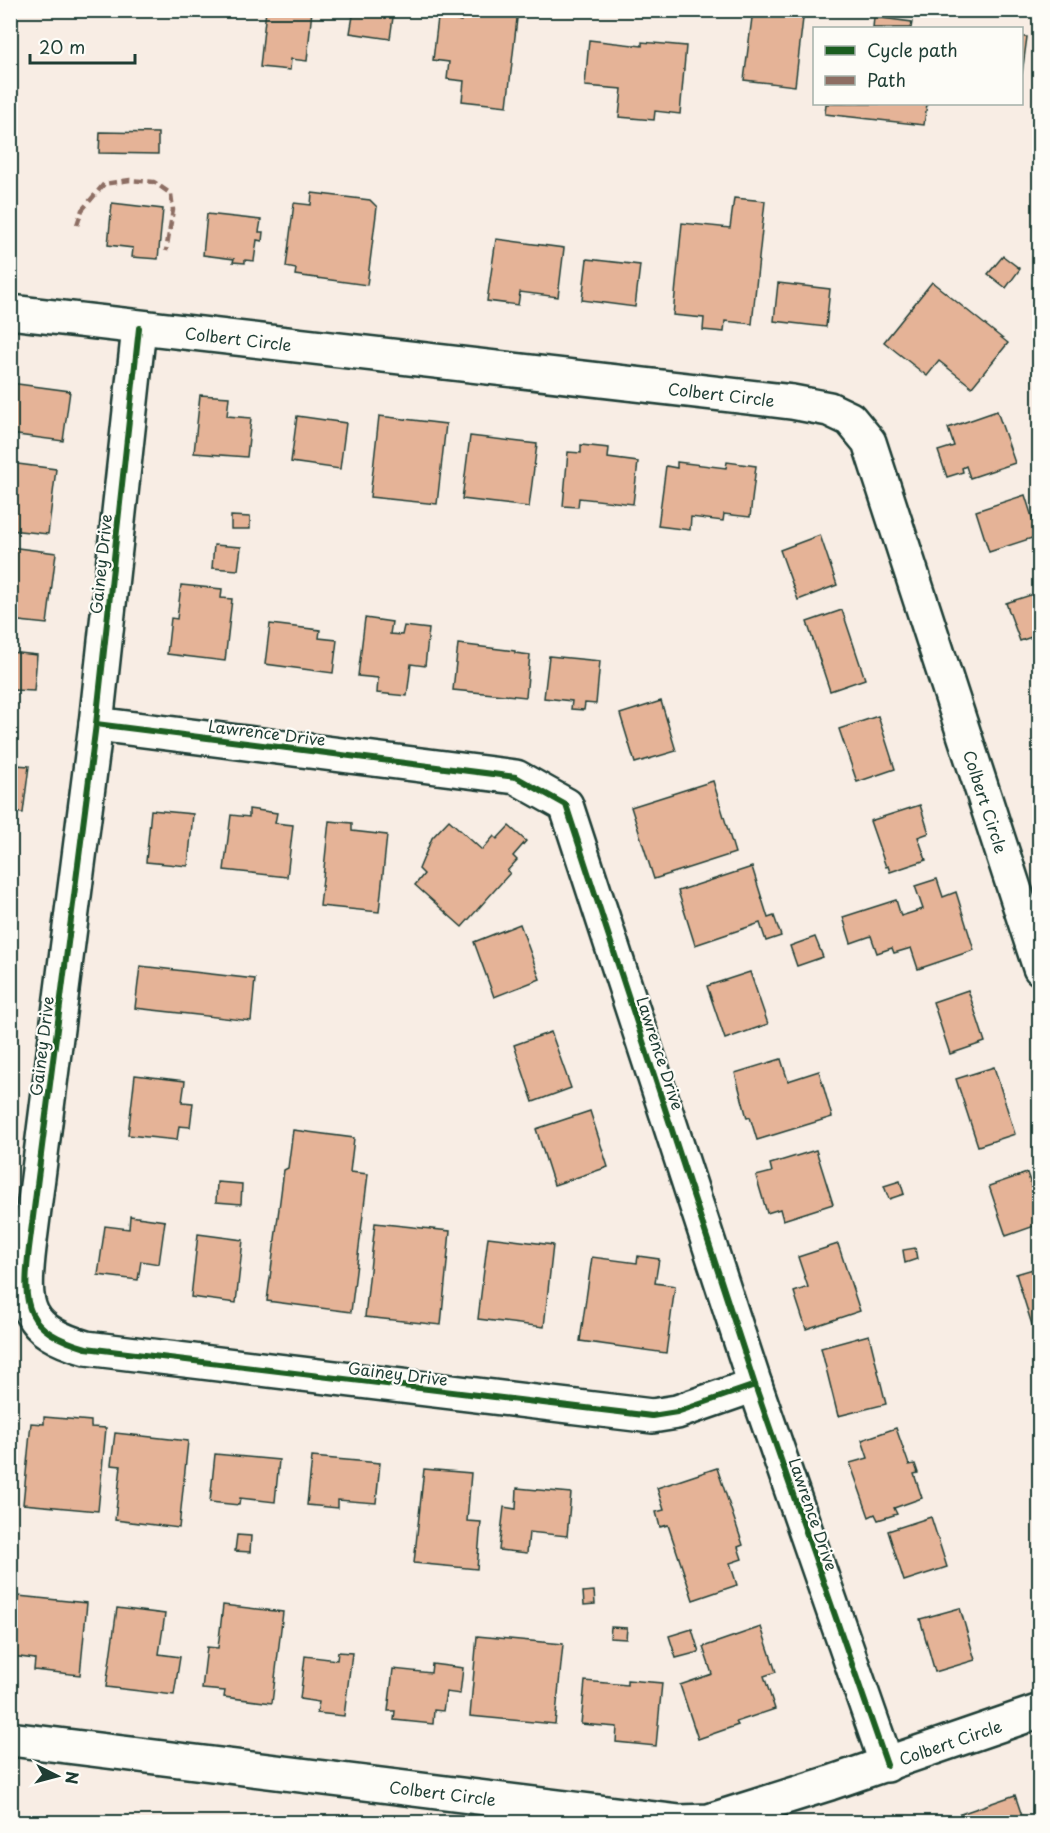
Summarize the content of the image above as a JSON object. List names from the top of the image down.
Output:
{
  "streets": {
    "street": ["Colbert Circle", "Gainey Drive", "Lawrence Drive"]
  },
  "crossings": [
    ["Colbert Circle", "Gainey Drive"],
    ["Colbert Circle", "Lawrence Drive"],
    ["Gainey Drive", "Lawrence Drive"]
  ],
  "legend": ["Cycle path", "Path"],
  "scale_bar": "20 m",
  "north": "right"
}
